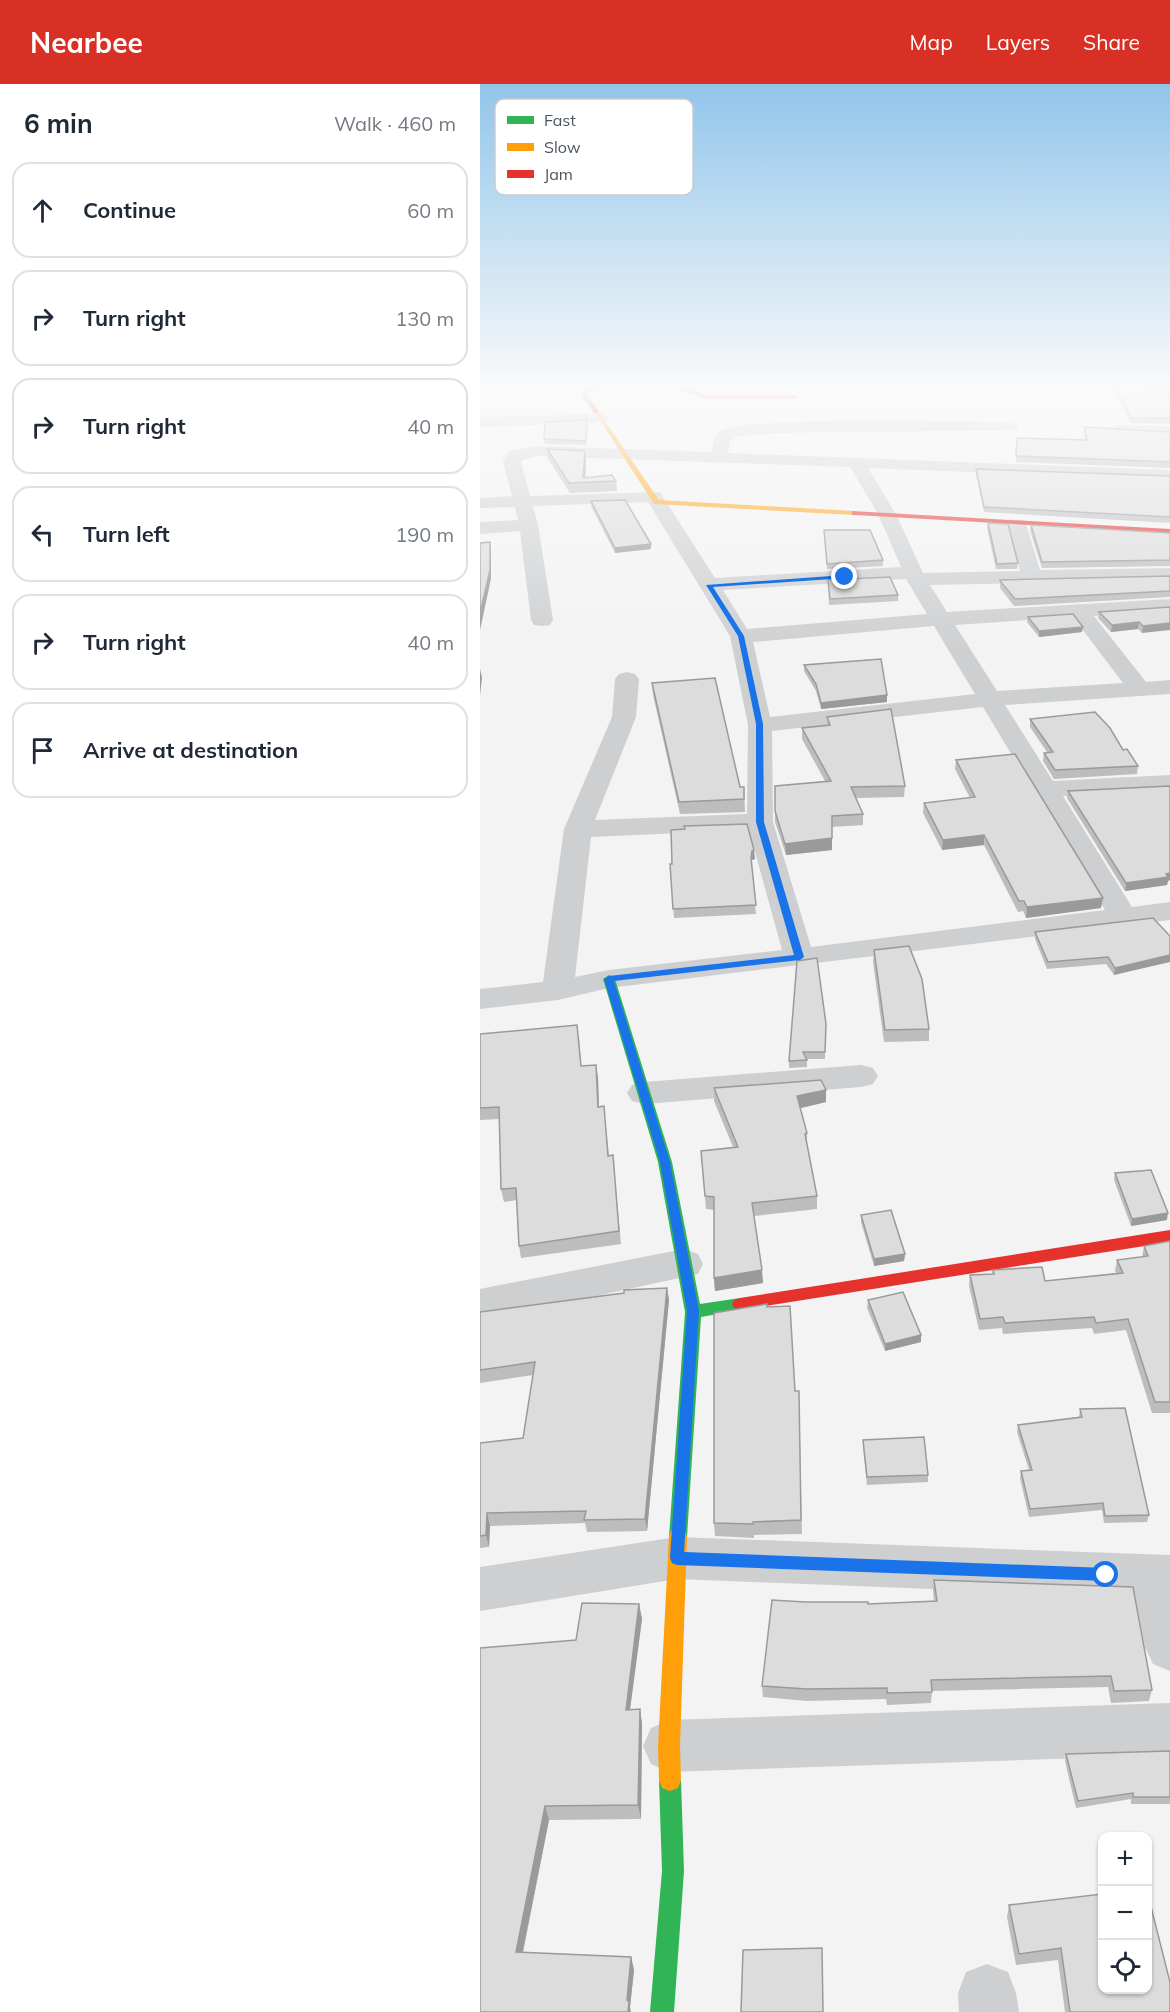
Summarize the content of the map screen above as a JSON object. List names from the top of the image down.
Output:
{
  "legend": ["Fast", "Slow", "Jam"],
  "page": {
    "header": "Nearbee",
    "nav": ["Map", "Layers", "Share"],
    "heading": ["6 min", "Walk · 460 m"],
    "list": [
      ["Continue", "60 m"],
      ["Turn right", "130 m"],
      ["Turn right", "40 m"],
      ["Turn left", "190 m"],
      ["Turn right", "40 m"],
      "Arrive at destination"
    ],
    "map_buttons": ["+", "−"]
  }
}
